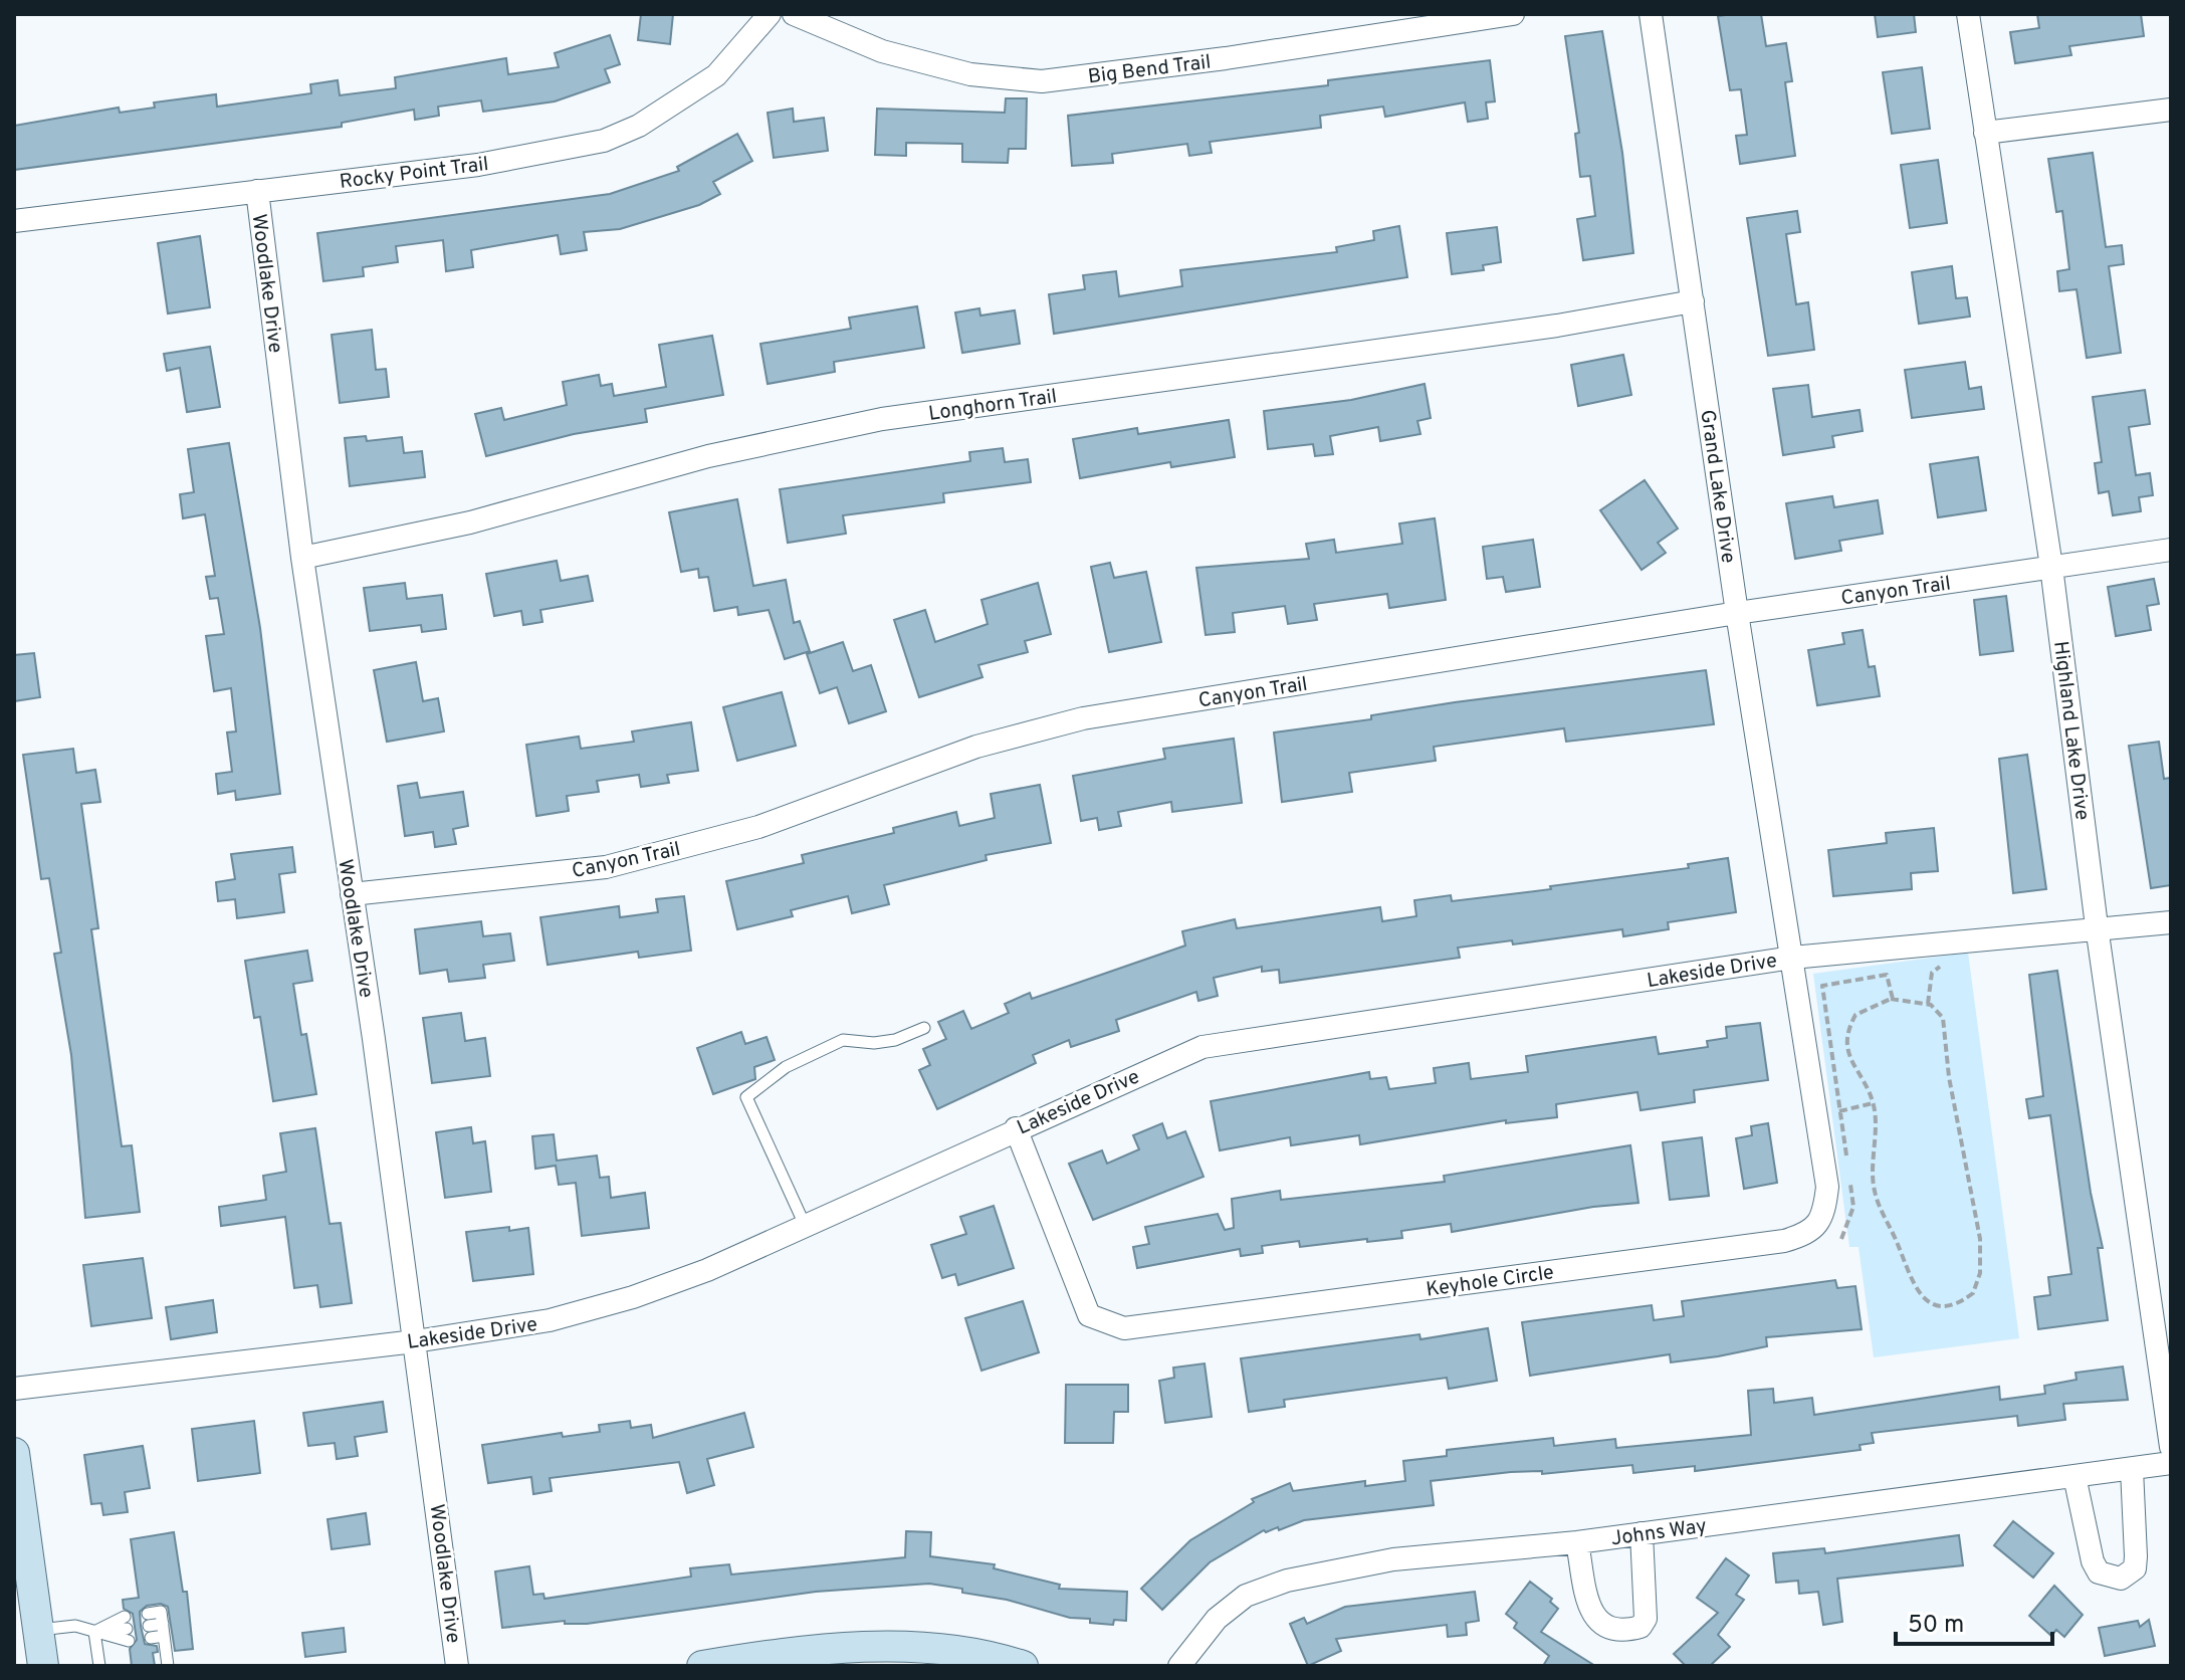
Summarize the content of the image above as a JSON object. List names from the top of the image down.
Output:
{
  "streets": {
    "street": [
      "Big Bend Trail",
      "Rocky Point Trail",
      "Woodlake Drive",
      "Longhorn Trail",
      "Grand Lake Drive",
      "Canyon Trail",
      "Highland Lake Drive",
      "Lakeside Drive",
      "Keyhole Circle",
      "Johns Way"
    ]
  },
  "crossings": [
    ["Rocky Point Trail", "Woodlake Drive"],
    ["Woodlake Drive", "Longhorn Trail"],
    ["Woodlake Drive", "Canyon Trail"],
    ["Woodlake Drive", "Lakeside Drive"],
    ["Longhorn Trail", "Grand Lake Drive"],
    ["Grand Lake Drive", "Canyon Trail"],
    ["Grand Lake Drive", "Lakeside Drive"],
    ["Grand Lake Drive", "Keyhole Circle"],
    ["Canyon Trail", "Highland Lake Drive"],
    ["Highland Lake Drive", "Lakeside Drive"],
    ["Lakeside Drive", "Keyhole Circle"]
  ],
  "scale_bar": "50 m"
}
